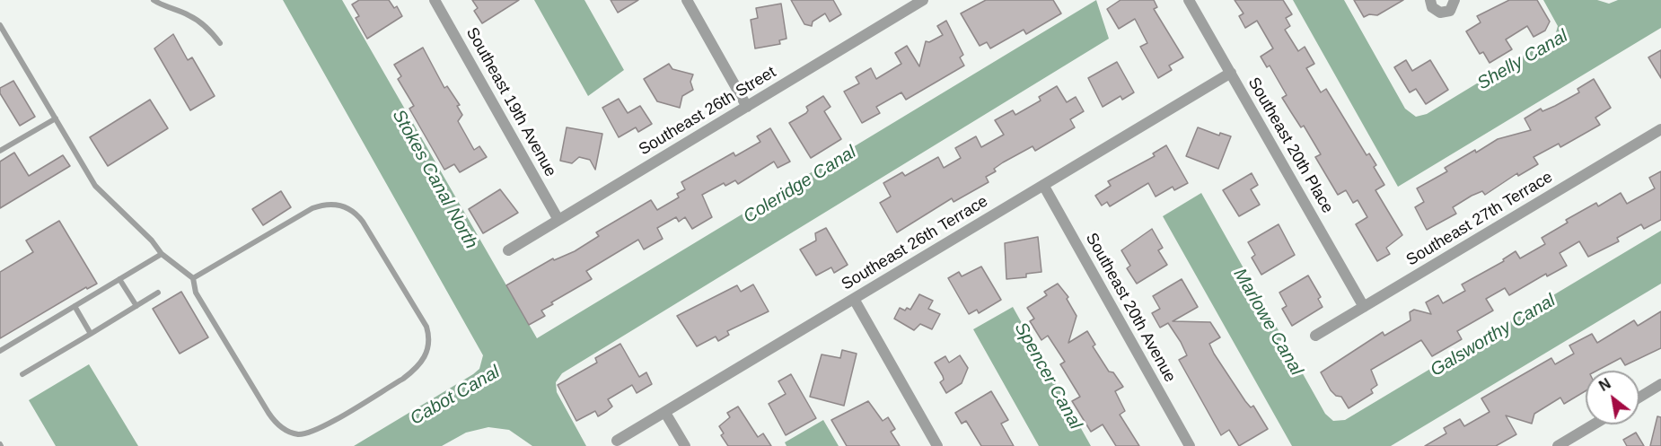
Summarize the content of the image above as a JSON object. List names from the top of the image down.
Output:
{
  "streets": {
    "street": [
      "Southeast 19th Avenue",
      "Southeast 26th Street",
      "Southeast 20th Place",
      "Southeast 27th Terrace",
      "Southeast 26th Terrace",
      "Southeast 20th Avenue"
    ]
  },
  "crossings": [
    ["Southeast 19th Avenue", "Southeast 26th Street"],
    ["Southeast 20th Place", "Southeast 27th Terrace"],
    ["Southeast 20th Place", "Southeast 26th Terrace"],
    ["Southeast 26th Terrace", "Southeast 20th Avenue"]
  ],
  "water": [
    "Shelly Canal",
    "Stokes Canal North",
    "Coleridge Canal",
    "Marlowe Canal",
    "Galsworthy Canal",
    "Spencer Canal",
    "Cabot Canal"
  ],
  "north": "top left"
}
